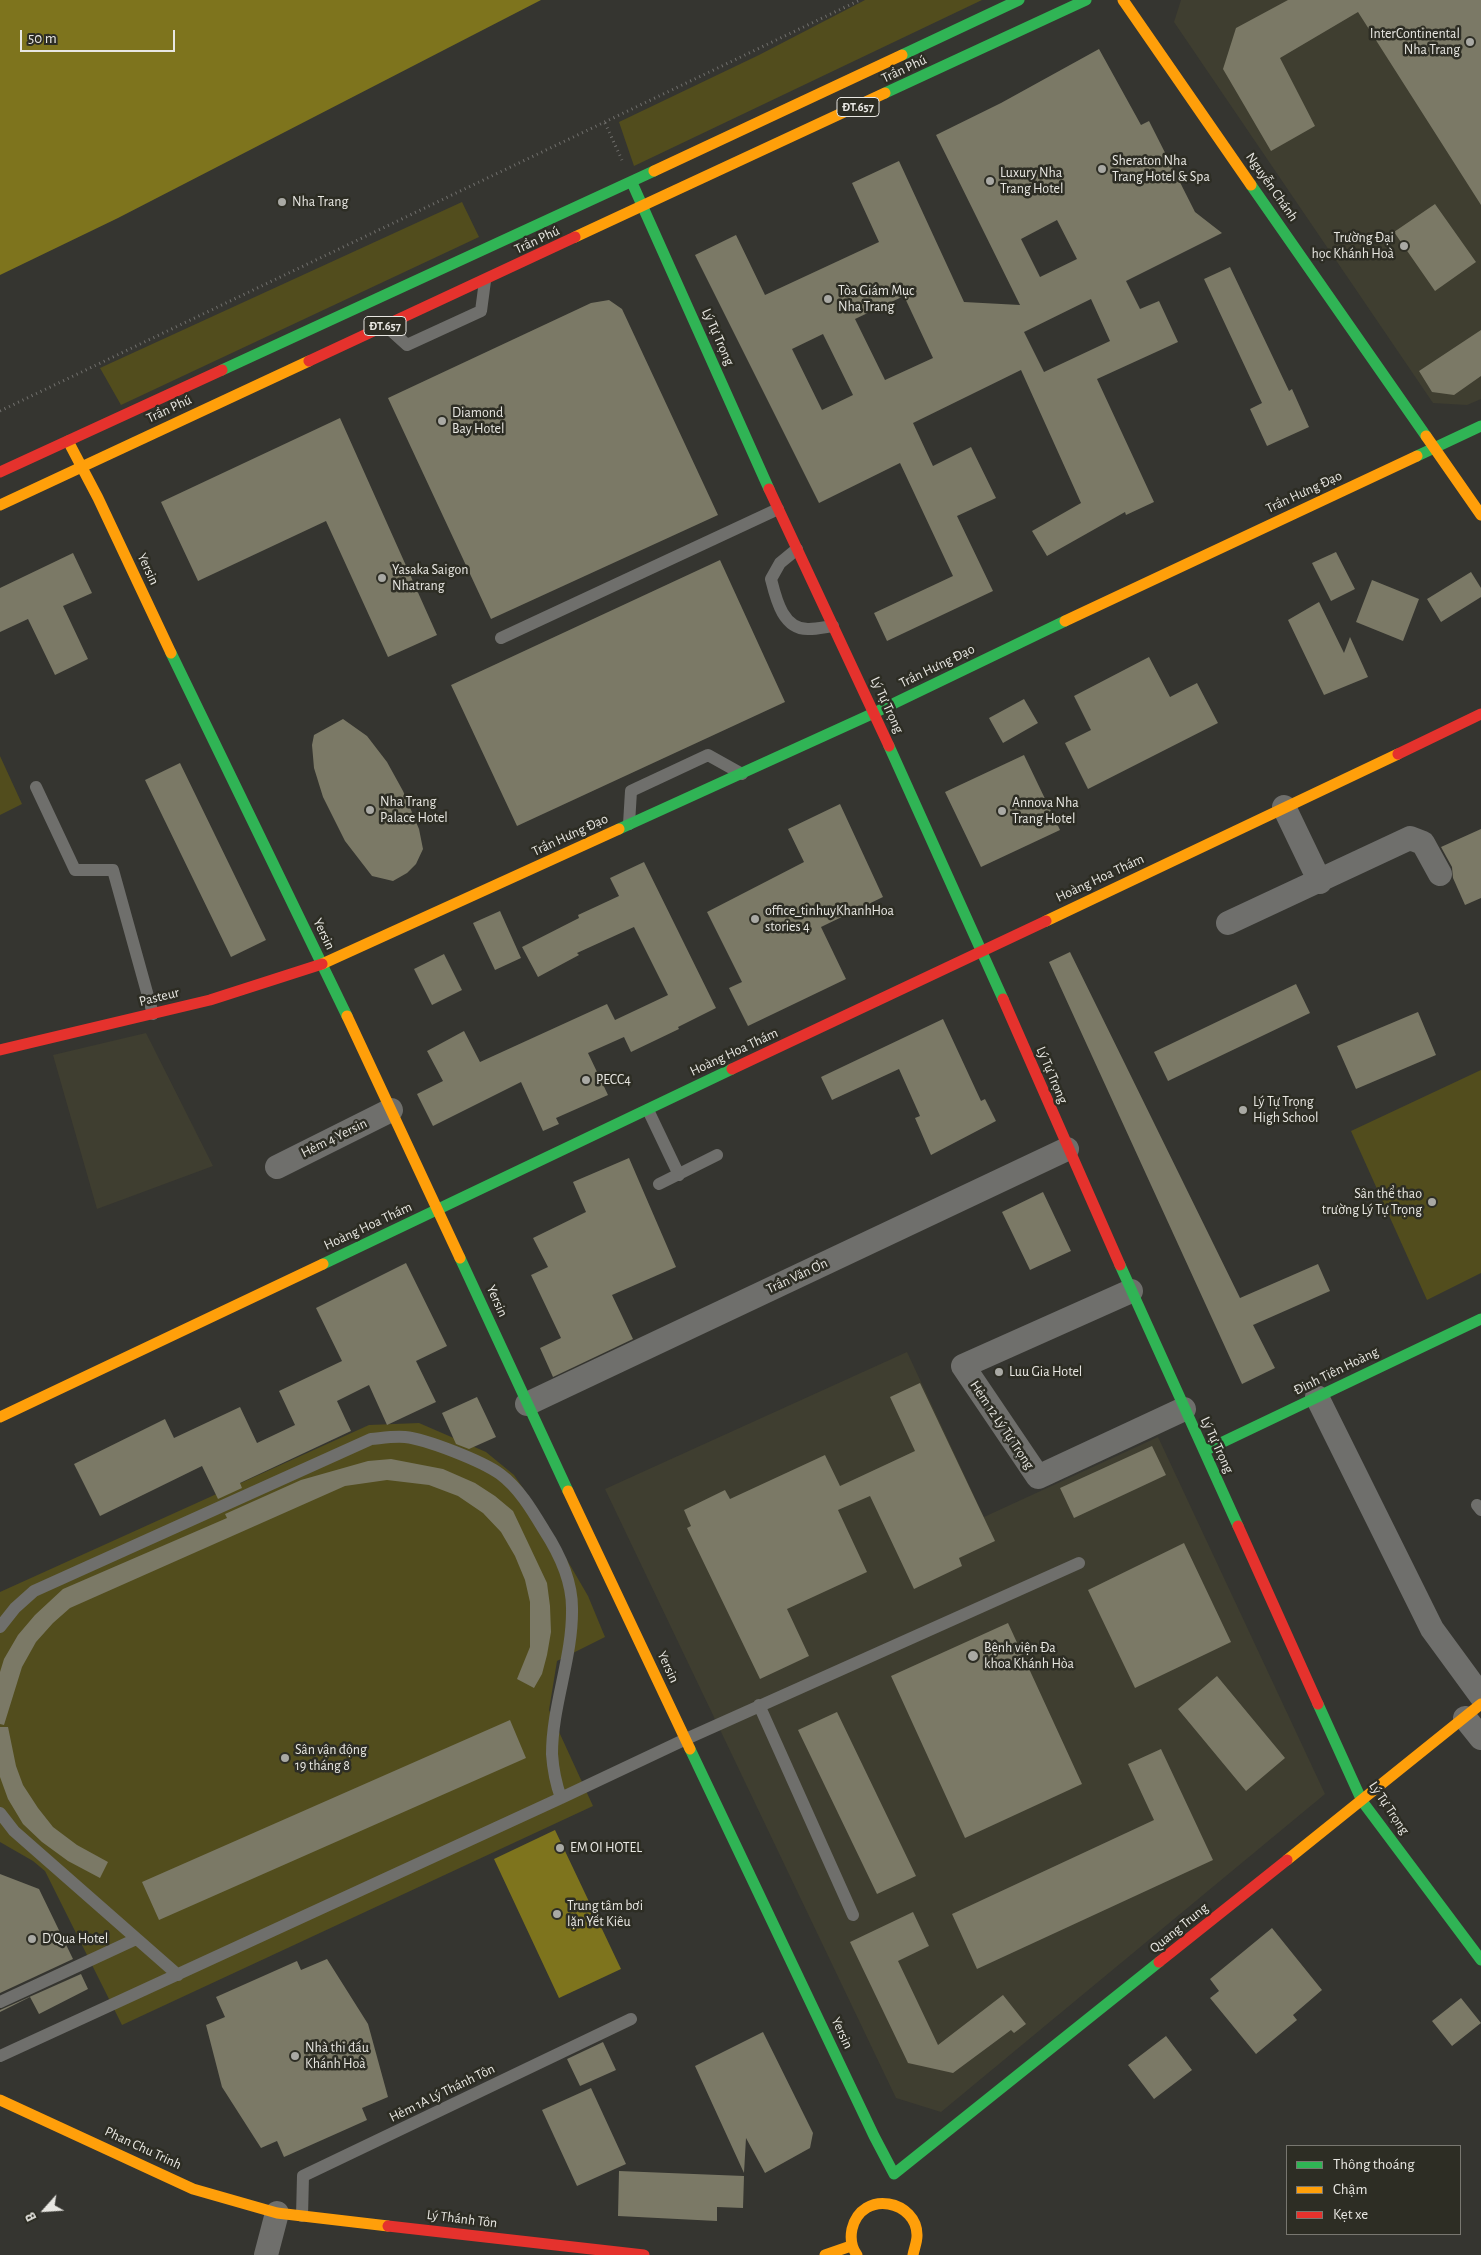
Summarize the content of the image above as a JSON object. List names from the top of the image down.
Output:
{
  "streets": {
    "street": [
      "Trần Phú",
      "ĐT.657",
      "Nguyễn Chánh",
      "Lý Tự Trọng",
      "Trần Hưng Đạo",
      "Yersin",
      "Hoàng Hoa Thám",
      "Pasteur",
      "Hẻm 4 Yersin",
      "Trần Văn Ơn",
      "Đinh Tiên Hoàng",
      "Hẻm 12 Lý Tự Trọng",
      "Quang Trung",
      "Phan Chu Trinh",
      "Lý Thánh Tôn"
    ],
    "lane": ["Hẻm 1A Lý Thánh Tôn"]
  },
  "crossings": [
    ["Trần Phú", "Lý Tự Trọng"],
    ["Trần Phú", "Yersin"],
    ["Nguyễn Chánh", "Trần Hưng Đạo"],
    ["Lý Tự Trọng", "Trần Hưng Đạo"],
    ["Lý Tự Trọng", "Hoàng Hoa Thám"],
    ["Lý Tự Trọng", "Trần Văn Ơn"],
    ["Lý Tự Trọng", "Đinh Tiên Hoàng"],
    ["Lý Tự Trọng", "Hẻm 12 Lý Tự Trọng"],
    ["Lý Tự Trọng", "Quang Trung"],
    ["Trần Hưng Đạo", "Yersin"],
    ["Trần Hưng Đạo", "Pasteur"],
    ["Yersin", "Hoàng Hoa Thám"],
    ["Yersin", "Pasteur"],
    ["Yersin", "Hẻm 4 Yersin"],
    ["Yersin", "Trần Văn Ơn"],
    ["Yersin", "Quang Trung"],
    ["Hẻm 1A Lý Thánh Tôn", "Lý Thánh Tôn"],
    ["Phan Chu Trinh", "Lý Thánh Tôn"]
  ],
  "places": [
    "InterContinental Nha Trang",
    "Sheraton Nha Trang Hotel & Spa",
    "Luxury Nha Trang Hotel",
    "Nha Trang",
    "Trường Đại học Khánh Hoà",
    "Tòa Giám Mục Nha Trang",
    "Diamond Bay Hotel",
    "Yasaka Saigon Nhatrang",
    "Nha Trang Palace Hotel",
    "Annova Nha Trang Hotel",
    "office_tinhuyKhanhHoa stories 4",
    "PECC4",
    "Lý Tự Trọng High School",
    "Sân thể thao trường Lý Tự Trọng",
    "Luu Gia Hotel",
    "Bệnh viện Đa khoa Khánh Hòa",
    "Sân vận động 19 tháng 8",
    "EM OI HOTEL",
    "Trung tâm bơi lặn Yết Kiêu",
    "D'Qua Hotel",
    "Nhà thi đấu Khánh Hoà"
  ],
  "legend": ["Thông thoáng", "Chậm", "Kẹt xe"],
  "scale_bar": "50 m",
  "north": "bottom left"
}
